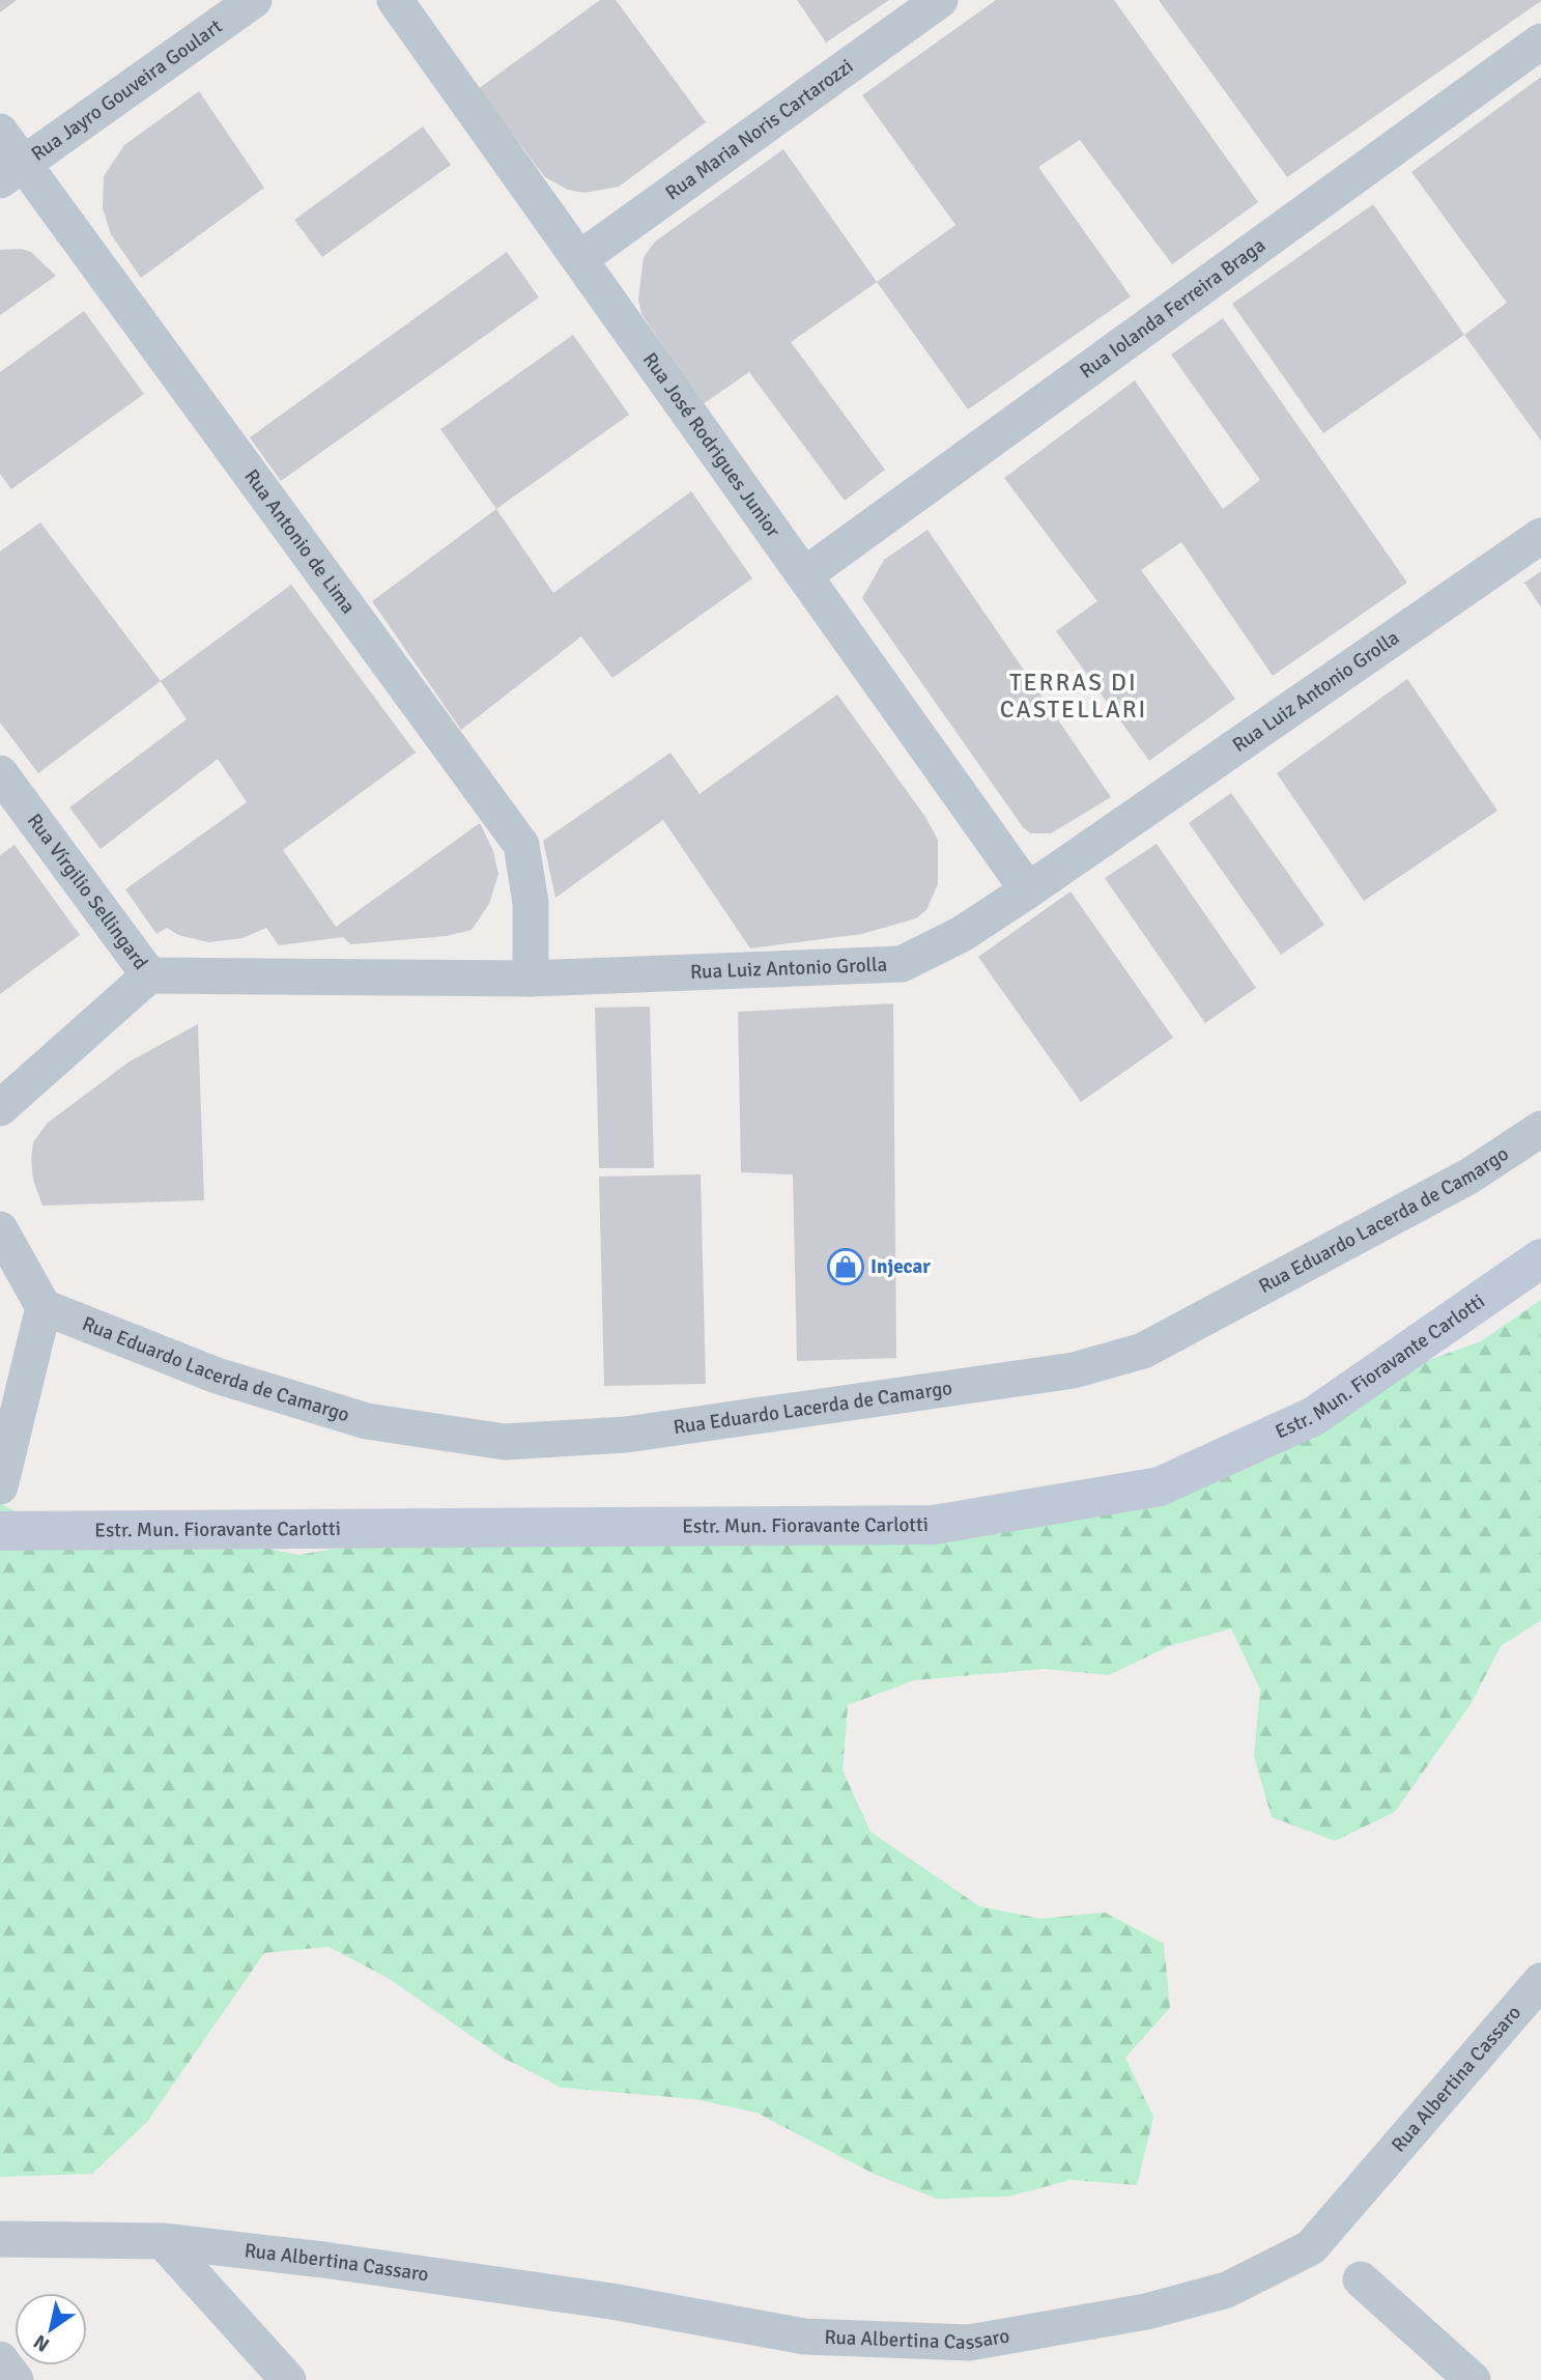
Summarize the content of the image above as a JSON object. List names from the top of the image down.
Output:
{
  "streets": {
    "street": [
      "Rua Jayro Gouveira Goulart",
      "Rua Maria Noris Cartarozzi",
      "Rua Iolanda Ferreira Braga",
      "Rua José Rodrigues Junior",
      "Rua Antonio de Lima",
      "Rua Luiz Antonio Grolla",
      "Rua Vírgilio Sellingard",
      "Rua Eduardo Lacerda de Camargo",
      "Estr. Mun. Fioravante Carlotti",
      "Rua Albertina Cassaro"
    ]
  },
  "crossings": [
    ["Rua Jayro Gouveira Goulart", "Rua Antonio de Lima"],
    ["Rua Maria Noris Cartarozzi", "Rua José Rodrigues Junior"],
    ["Rua Iolanda Ferreira Braga", "Rua José Rodrigues Junior"],
    ["Rua José Rodrigues Junior", "Rua Luiz Antonio Grolla"],
    ["Rua Antonio de Lima", "Rua Luiz Antonio Grolla"],
    ["Rua Luiz Antonio Grolla", "Rua Vírgilio Sellingard"]
  ],
  "districts": ["TERRAS DI CASTELLARI"],
  "places": {
    "shop": ["Injecar"]
  },
  "north": "bottom left"
}
